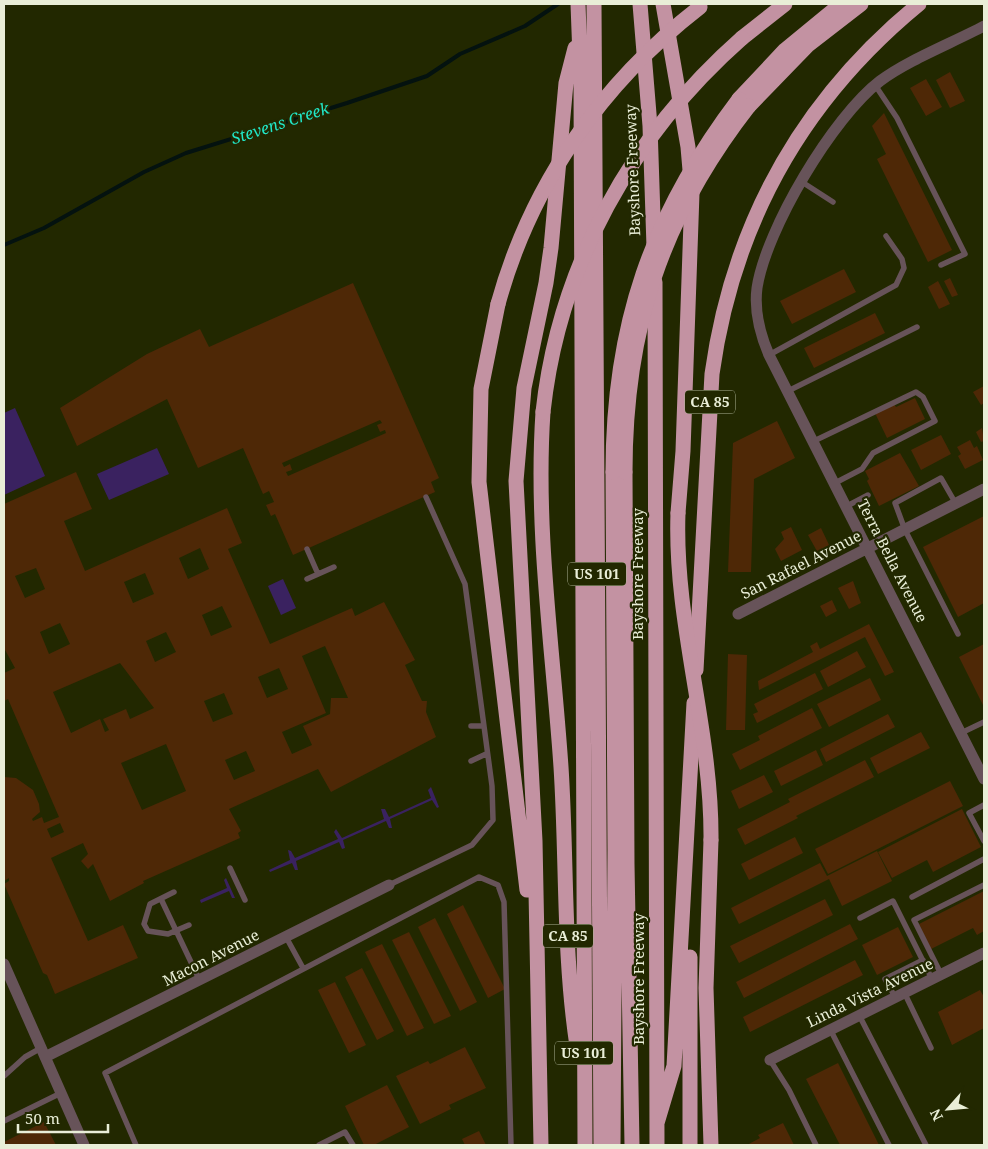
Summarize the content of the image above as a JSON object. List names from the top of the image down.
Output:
{
  "streets": {
    "highway": ["Bayshore Freeway", "CA 85", "US 101"],
    "street": [
      "Terra Bella Avenue",
      "San Rafael Avenue",
      "Macon Avenue",
      "Linda Vista Avenue"
    ]
  },
  "crossings": [
    ["Bayshore Freeway", "CA 85"],
    ["CA 85", "US 101"],
    ["Terra Bella Avenue", "San Rafael Avenue"]
  ],
  "water": ["Stevens Creek"],
  "scale_bar": "50 m",
  "north": "bottom left"
}
